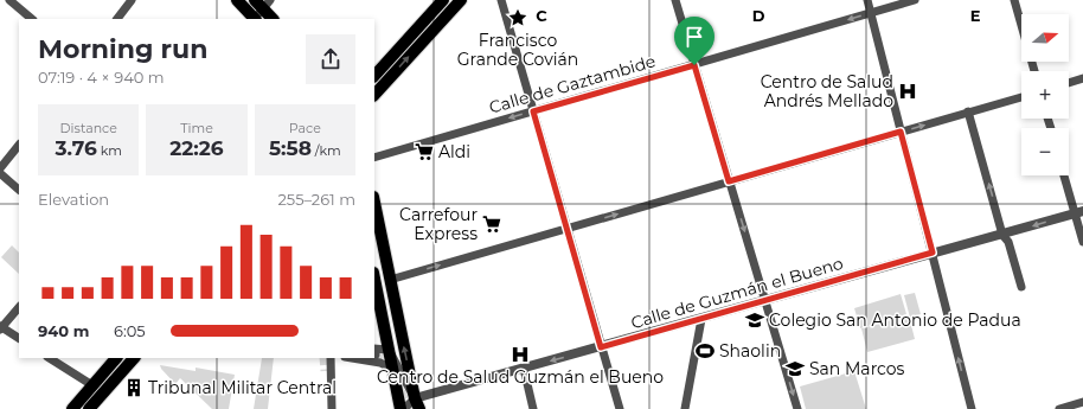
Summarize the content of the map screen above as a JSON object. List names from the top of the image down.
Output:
{
  "streets": {
    "street": ["Calle de Gaztambide", "Calle de Guzmán el Bueno"]
  },
  "one_way": ["Calle de Gaztambide"],
  "places": {
    "place": ["Francisco Grande Covián"],
    "hospital": ["Centro de Salud Andrés Mellado", "Centro de Salud Guzmán el Bueno"],
    "supermarket": ["Aldi", "Carrefour Express"],
    "school or university": ["Colegio San Antonio de Padua", "San Marcos"],
    "sports": ["Shaolin"],
    "building": ["Tribunal Militar Central"]
  },
  "north": "right",
  "page": {
    "map_buttons": ["+", "−"],
    "heading": ["Morning run", "07:19 · 4 × 940 m"],
    "stats": [
      ["Distance", "3.76 km"],
      ["Time", "22:26"],
      ["Pace", "5:58 /km"]
    ],
    "chart": ["Elevation", "255–261 m"],
    "list": [
      {
        "name": "940 m",
        "note": "6:05"
      }
    ]
  },
  "grid": {
    "columns": ["C", "D", "E"]
  }
}
